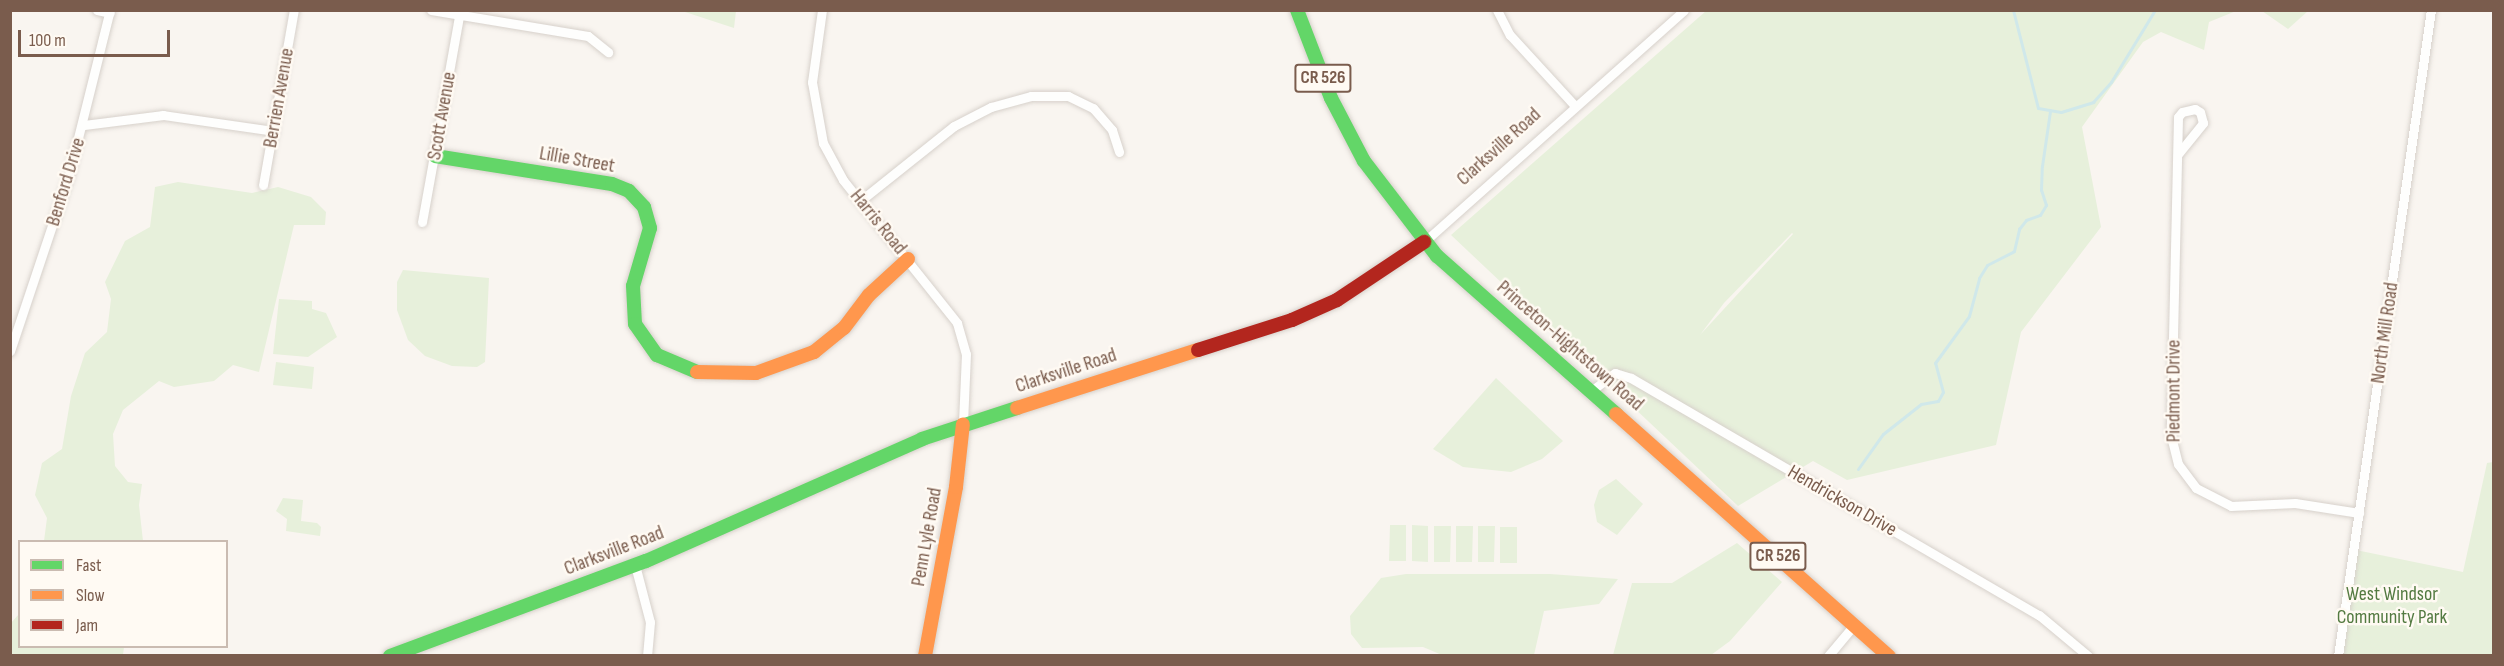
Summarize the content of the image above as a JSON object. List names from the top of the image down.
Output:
{
  "streets": {
    "street": [
      "CR 526",
      "Berrien Avenue",
      "Scott Avenue",
      "Clarksville Road",
      "Lillie Street",
      "Benford Drive",
      "Harris Road",
      "North Mill Road",
      "Princeton-Hightstown Road",
      "Piedmont Drive",
      "Hendrickson Drive",
      "Penn Lyle Road"
    ]
  },
  "crossings": [
    ["Scott Avenue", "Lillie Street"],
    ["Clarksville Road", "Harris Road"],
    ["Clarksville Road", "Princeton-Hightstown Road"],
    ["Clarksville Road", "Penn Lyle Road"],
    ["Lillie Street", "Harris Road"],
    ["Harris Road", "Penn Lyle Road"],
    ["North Mill Road", "Piedmont Drive"],
    ["Princeton-Hightstown Road", "Hendrickson Drive"]
  ],
  "parks": ["West Windsor Community Park"],
  "legend": ["Fast", "Slow", "Jam"],
  "scale_bar": "100 m"
}
